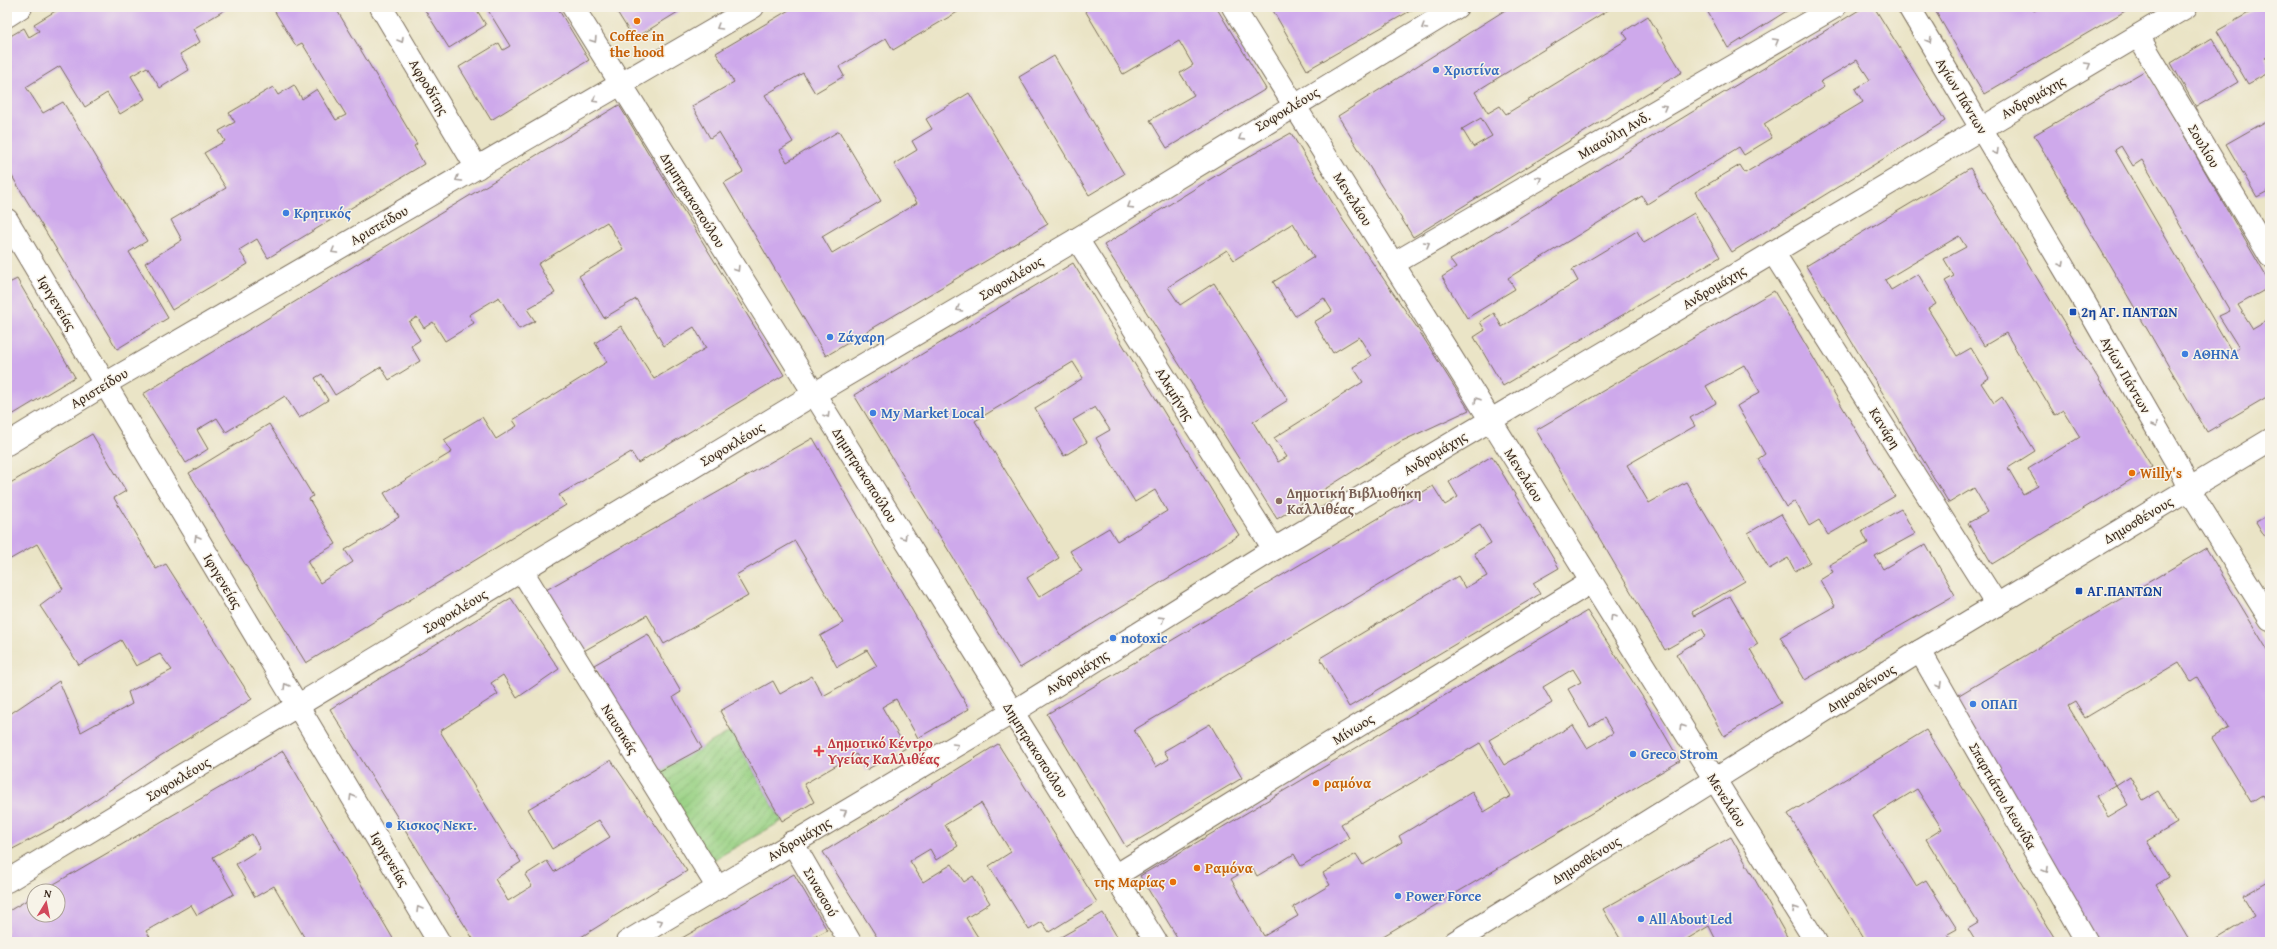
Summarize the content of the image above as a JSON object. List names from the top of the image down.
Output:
{
  "streets": {
    "street": [
      "Αφροδίτης",
      "Αγίων Πάντων",
      "Ανδρομάχης",
      "Σοφοκλέους",
      "Μιαούλη Ανδ.",
      "Σουλίου",
      "Μενελάου",
      "Δημητρακοπούλου",
      "Αριστείδου",
      "Ιφιγενείας",
      "Αλκμήνης",
      "Κανάρη",
      "Δημοσθένους",
      "Ναυσικάς",
      "Μίνωος",
      "Σπαρτιάτου Λεωνίδα",
      "Σινασσού"
    ]
  },
  "crossings": [
    ["Αφροδίτης", "Αριστείδου"],
    ["Αγίων Πάντων", "Ανδρομάχης"],
    ["Αγίων Πάντων", "Δημοσθένους"],
    ["Ανδρομάχης", "Σουλίου"],
    ["Ανδρομάχης", "Μενελάου"],
    ["Ανδρομάχης", "Δημητρακοπούλου"],
    ["Ανδρομάχης", "Αλκμήνης"],
    ["Ανδρομάχης", "Κανάρη"],
    ["Ανδρομάχης", "Ναυσικάς"],
    ["Ανδρομάχης", "Σινασσού"],
    ["Σοφοκλέους", "Μενελάου"],
    ["Σοφοκλέους", "Δημητρακοπούλου"],
    ["Σοφοκλέους", "Ιφιγενείας"],
    ["Σοφοκλέους", "Αλκμήνης"],
    ["Σοφοκλέους", "Ναυσικάς"],
    ["Μιαούλη Ανδ.", "Μενελάου"],
    ["Μενελάου", "Δημοσθένους"],
    ["Μενελάου", "Μίνωος"],
    ["Δημητρακοπούλου", "Αριστείδου"],
    ["Δημητρακοπούλου", "Μίνωος"],
    ["Αριστείδου", "Ιφιγενείας"],
    ["Κανάρη", "Δημοσθένους"],
    ["Δημοσθένους", "Σπαρτιάτου Λεωνίδα"]
  ],
  "one_way": [
    "Αφροδίτης",
    "Αγίων Πάντων",
    "Ανδρομάχης",
    "Σοφοκλέους",
    "Μιαούλη Ανδ.",
    "Μενελάου",
    "Δημητρακοπούλου",
    "Αριστείδου",
    "Ιφιγενείας",
    "Σπαρτιάτου Λεωνίδα"
  ],
  "places": {
    "other": [
      "Coffee in the hood",
      "Χριστίνα",
      "Κρητικός",
      "Ζάχαρη",
      "ΑΘΗΝΑ",
      "My Market Local",
      "Willy's",
      "Δημοτική Βιβλιοθήκη Καλλιθέας",
      "notoxic",
      "ΟΠΑΠ",
      "Greco Strom",
      "ραμόνα",
      "Κισκος Νεκτ.",
      "Ραμόνα",
      "της Μαρίας",
      "Power Force",
      "All About Led"
    ],
    "transit": ["2η ΑΓ. ΠΑΝΤΩΝ", "ΑΓ.ΠΑΝΤΩΝ"],
    "health": ["Δημοτικό Κέντρο Υγείας Καλλιθέας"]
  },
  "north": "top"
}
